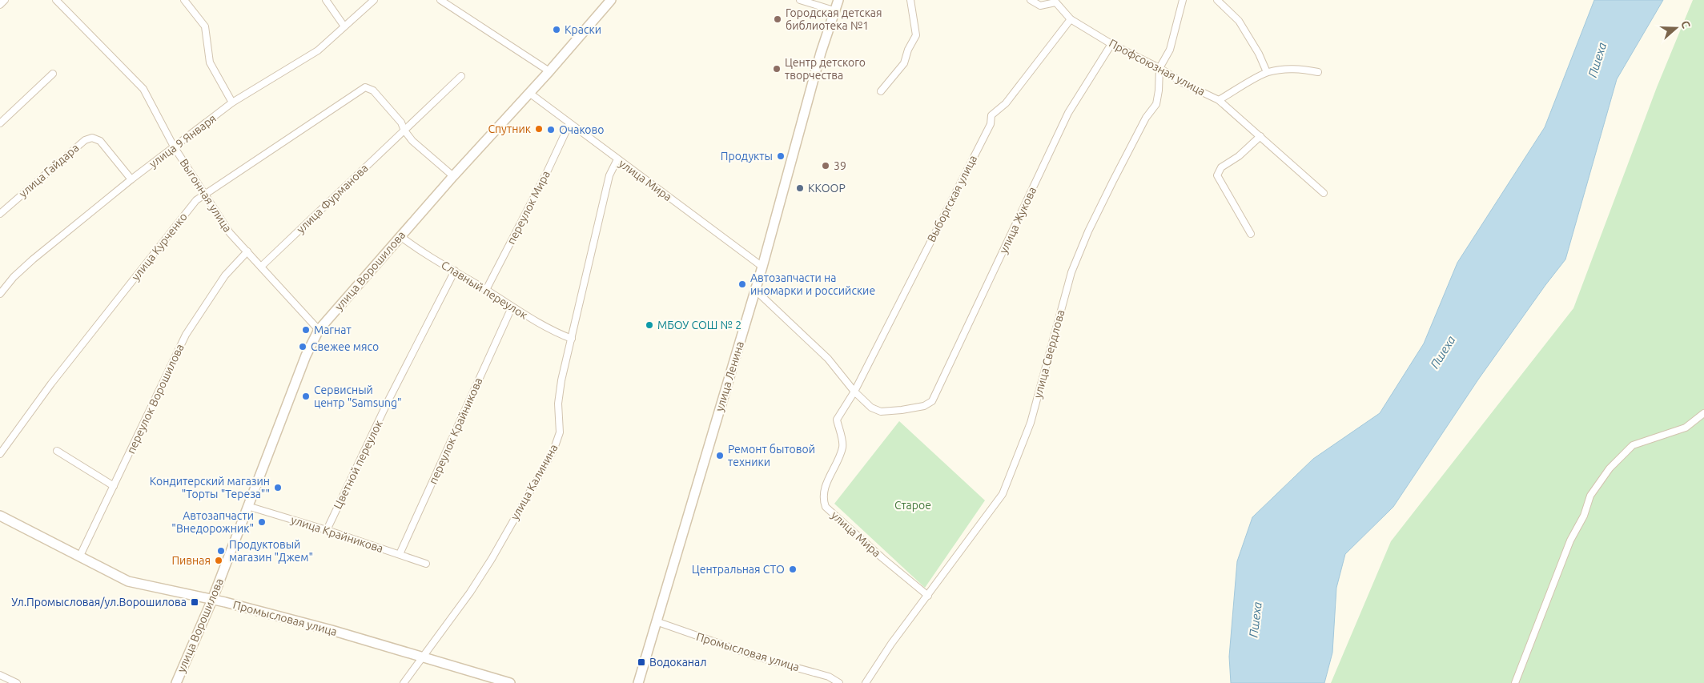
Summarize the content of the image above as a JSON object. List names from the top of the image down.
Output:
{
  "streets": {
    "main road": ["улица Ворошилова", "улица Ленина", "Промысловая улица"],
    "street": [
      "Профсоюзная улица",
      "улица 9 Января",
      "улица Гайдара",
      "улица Мира",
      "Выгонная улица",
      "улица Фурманова",
      "Выборгская улица",
      "переулок Мира",
      "улица Жукова",
      "улица Курченко",
      "Славный переулок",
      "улица Свердлова",
      "переулок Ворошилова",
      "переулок Крайникова",
      "Цветной переулок",
      "улица Калинина",
      "улица Крайникова"
    ]
  },
  "crossings": [
    ["Профсоюзная улица", "Выборгская улица"],
    ["Профсоюзная улица", "улица Жукова"],
    ["Профсоюзная улица", "улица Свердлова"],
    ["улица 9 Января", "улица Гайдара"],
    ["улица 9 Января", "Выгонная улица"],
    ["улица Мира", "Выборгская улица"],
    ["улица Мира", "переулок Мира"],
    ["улица Мира", "улица Жукова"],
    ["улица Мира", "улица Ворошилова"],
    ["улица Мира", "улица Свердлова"],
    ["улица Мира", "улица Ленина"],
    ["улица Мира", "улица Калинина"],
    ["Выгонная улица", "улица Фурманова"],
    ["Выгонная улица", "улица Курченко"],
    ["Выгонная улица", "улица Ворошилова"],
    ["Выгонная улица", "переулок Ворошилова"],
    ["улица Фурманова", "улица Курченко"],
    ["Выборгская улица", "улица Жукова"],
    ["переулок Мира", "Славный переулок"],
    ["улица Ворошилова", "Славный переулок"],
    ["улица Ворошилова", "улица Крайникова"],
    ["улица Ворошилова", "Промысловая улица"],
    ["Славный переулок", "переулок Крайникова"],
    ["Славный переулок", "Цветной переулок"],
    ["Славный переулок", "улица Калинина"],
    ["улица Ленина", "Промысловая улица"],
    ["переулок Ворошилова", "Промысловая улица"],
    ["переулок Крайникова", "улица Крайникова"],
    ["Цветной переулок", "улица Крайникова"],
    ["улица Калинина", "Промысловая улица"]
  ],
  "water": ["Пшеха"],
  "parks": ["Старое"],
  "places": {
    "other": [
      "Городская детская библиотека №1",
      "Краски",
      "Центр детского творчества",
      "Спутник",
      "Очаково",
      "Продукты",
      "39",
      "ККООР",
      "Автозапчасти на иномарки и российские",
      "МБОУ СОШ № 2",
      "Магнат",
      "Свежее мясо",
      "Сервисный центр \"Samsung\"",
      "Ремонт бытовой техники",
      "Кондитерский магазин \"Торты \"Тереза\"\"",
      "Автозапчасти \"Внедорожник\"",
      "Продуктовый магазин \"Джем\"",
      "Пивная",
      "Центральная СТО"
    ],
    "transit": ["Ул.Промысловая/ул.Ворошилова", "Водоканал"]
  },
  "north": "right"
}
